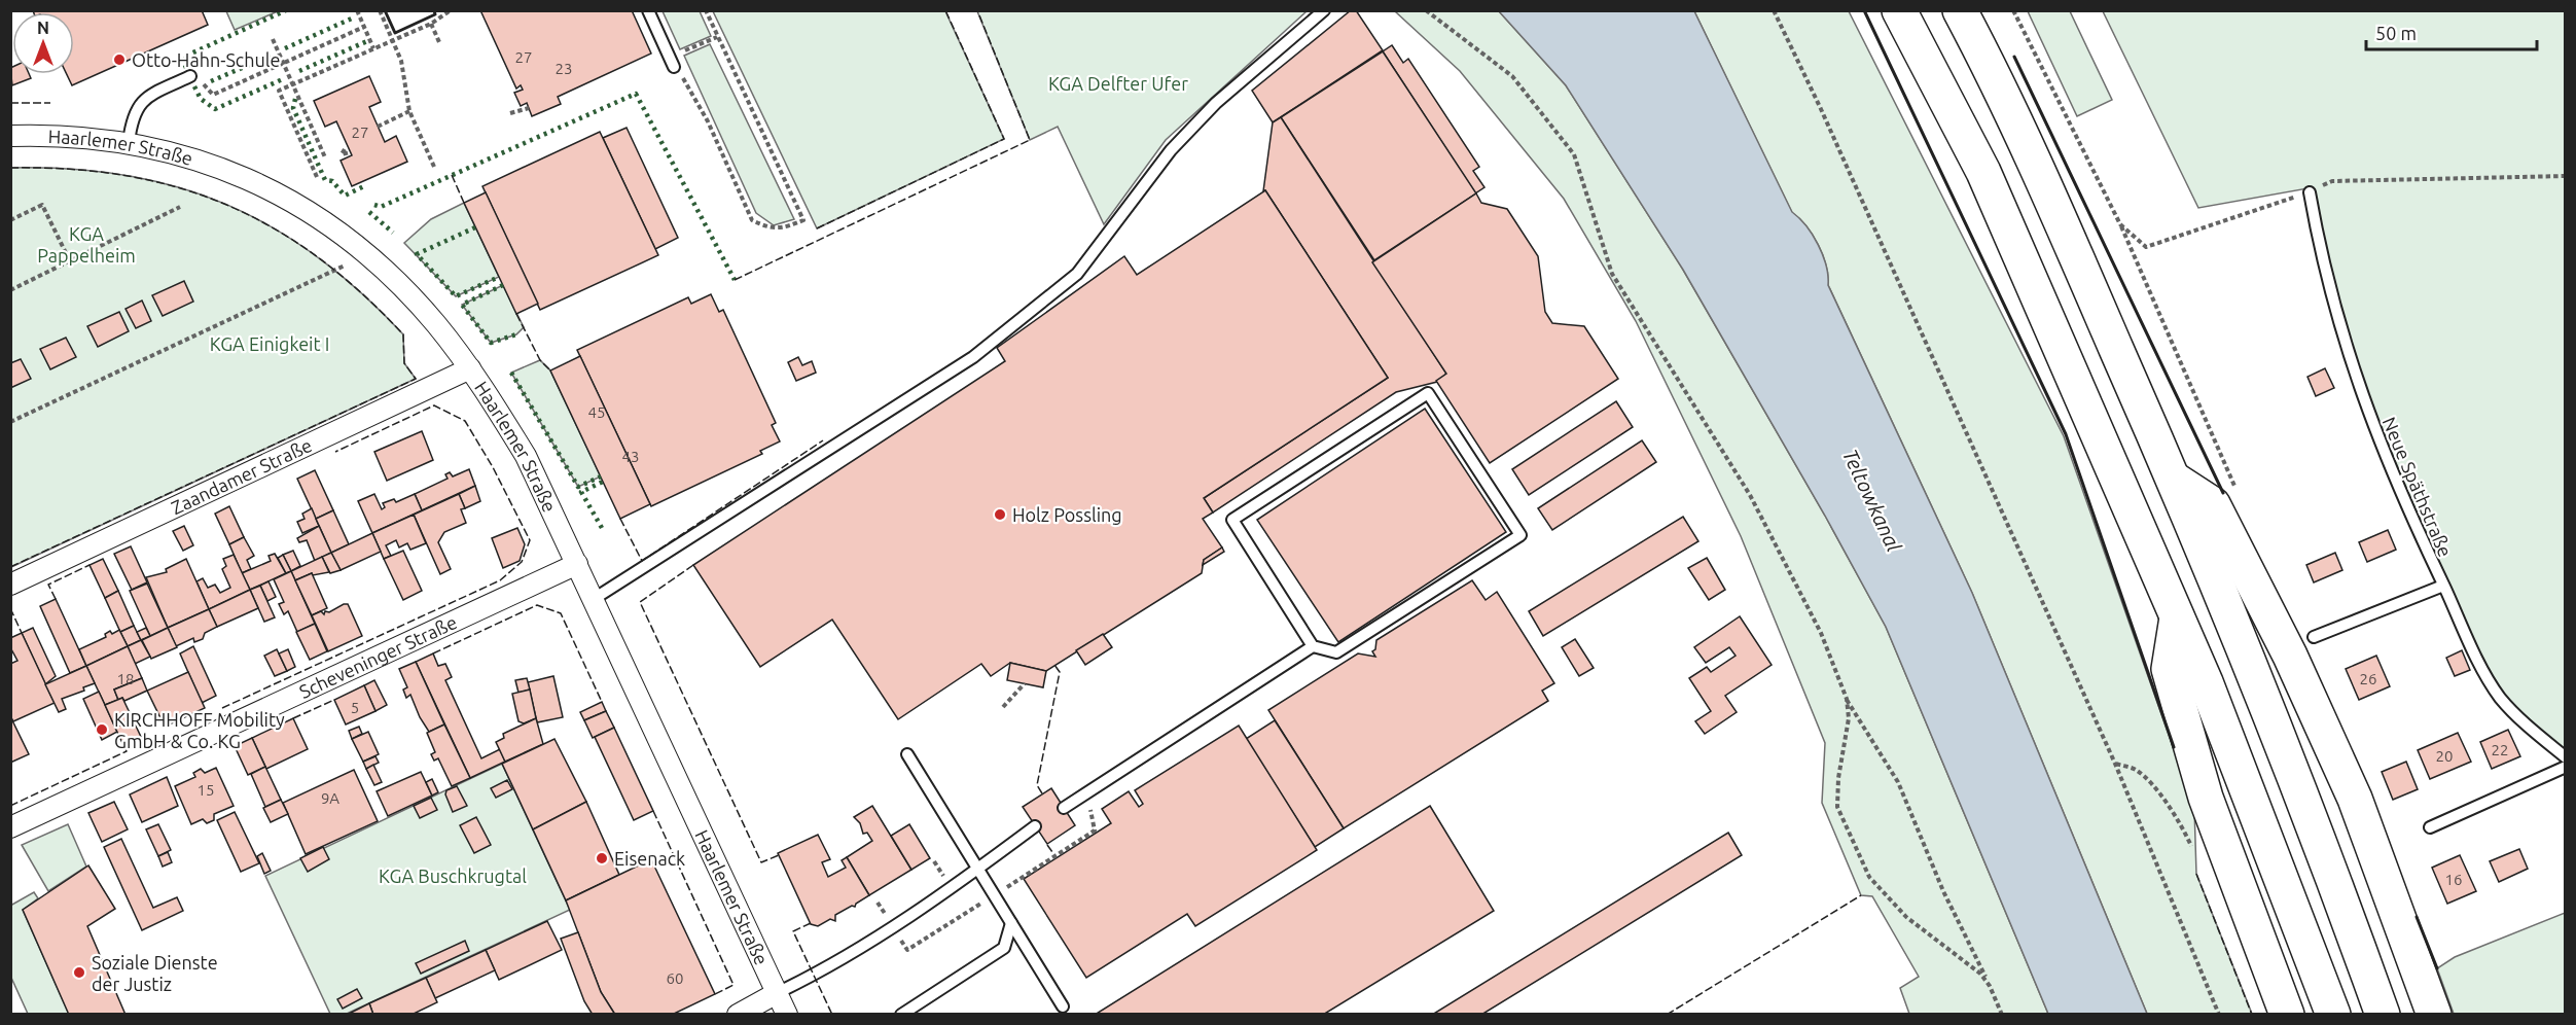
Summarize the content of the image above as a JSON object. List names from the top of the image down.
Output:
{
  "streets": {
    "street": ["Haarlemer Straße", "Zaandamer Straße", "Scheveninger Straße"],
    "lane": ["Neue Späthstraße"]
  },
  "crossings": [
    ["Haarlemer Straße", "Zaandamer Straße"],
    ["Haarlemer Straße", "Scheveninger Straße"]
  ],
  "water": ["Teltowkanal"],
  "parks": [
    "KGA Delfter Ufer",
    "KGA Pappelheim",
    "KGA Einigkeit I",
    "KGA Buschkrugtal"
  ],
  "places": [
    "Otto-Hahn-Schule",
    "Holz Possling",
    "KIRCHHOFF Mobility GmbH & Co. KG",
    "Eisenack",
    "Soziale Dienste der Justiz"
  ],
  "house_numbers": [
    "27",
    "23",
    "27",
    "45",
    "43",
    "18",
    "26",
    "5",
    "22",
    "20",
    "15",
    "9A",
    "16",
    "60"
  ],
  "scale_bar": "50 m",
  "north": "top"
}
